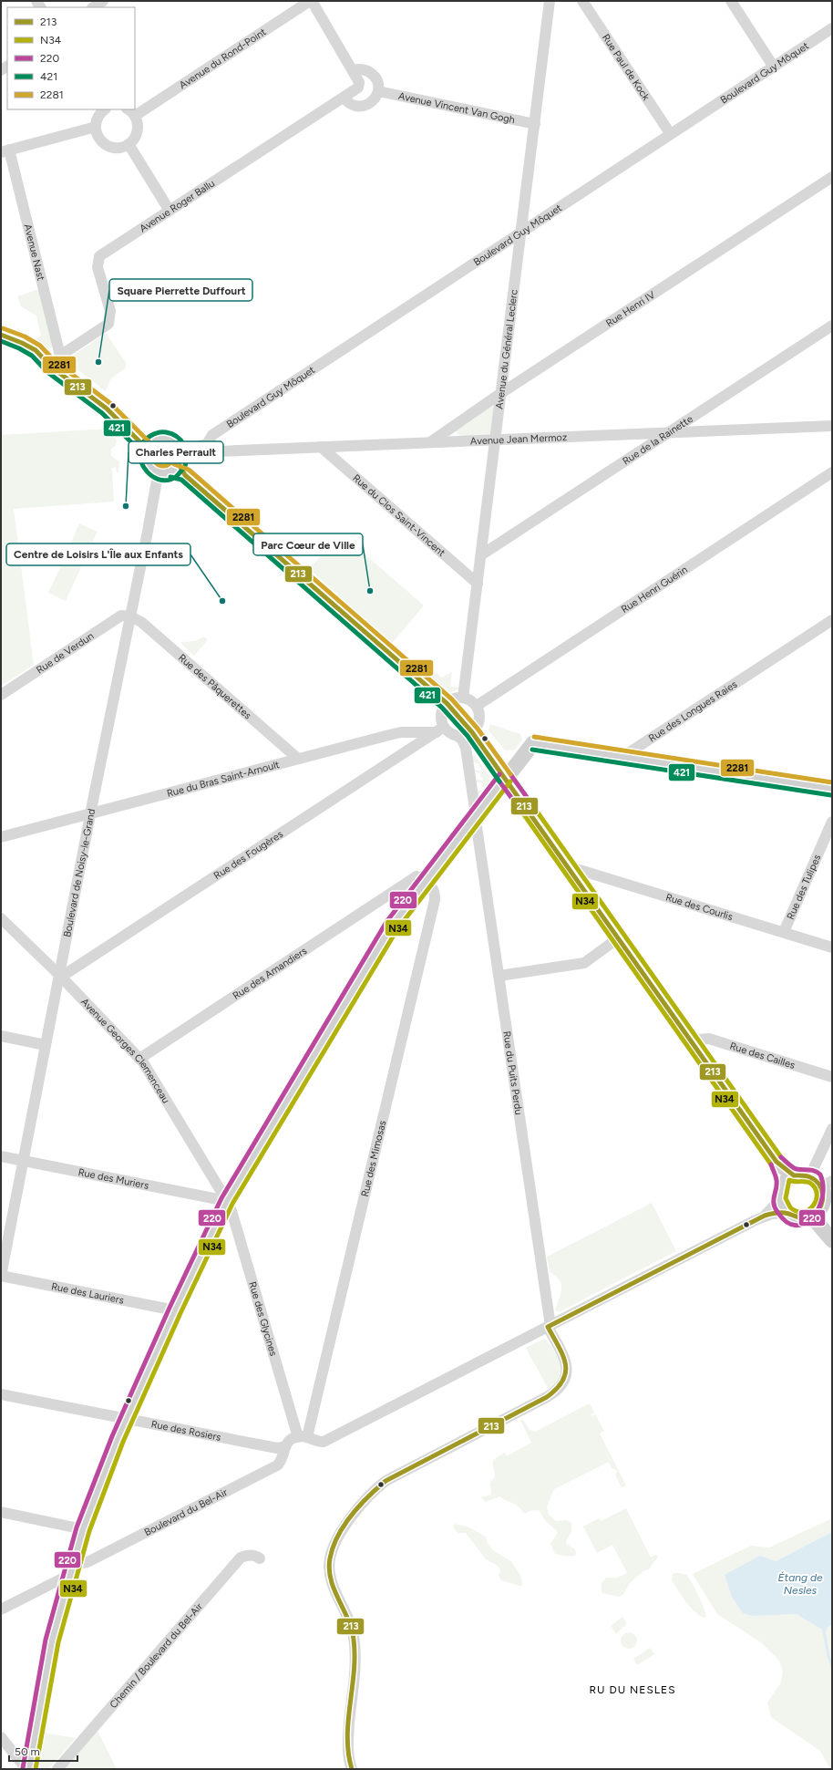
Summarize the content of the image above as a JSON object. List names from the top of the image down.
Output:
{
  "streets": {
    "street": [
      "Avenue du Rond-Point",
      "Rue Paul de Kock",
      "Boulevard Guy Môquet",
      "Avenue Vincent Van Gogh",
      "Avenue Roger Ballu",
      "Avenue Nast",
      "Rue Henri IV",
      "Avenue du Général Leclerc",
      "Avenue Jean Mermoz",
      "Rue de la Rainette",
      "Rue du Clos Saint-Vincent",
      "Rue Henri Guérin",
      "Rue de Verdun",
      "Rue des Pâquerettes",
      "Rue des Longues Raies",
      "Rue du Bras Saint-Arnoult",
      "Rue des Fougères",
      "Boulevard de Noisy-le-Grand",
      "Rue des Tulipes",
      "Rue des Courlis",
      "Rue des Amandiers",
      "Avenue Georges Clemenceau",
      "Rue des Cailles",
      "Rue du Puits Perdu",
      "Rue des Mimosas",
      "Rue des Muriers",
      "Rue des Lauriers",
      "Rue des Glycines",
      "Rue des Rosiers",
      "Boulevard du Bel-Air",
      "Chemin / Boulevard du Bel-Air"
    ]
  },
  "crossings": [
    ["Rue Paul de Kock", "Boulevard Guy Môquet"],
    ["Boulevard Guy Môquet", "Avenue du Général Leclerc"],
    ["Boulevard Guy Môquet", "Avenue Jean Mermoz"],
    ["Avenue Vincent Van Gogh", "Avenue du Général Leclerc"],
    ["Avenue Roger Ballu", "Avenue Nast"],
    ["Rue Henri IV", "Avenue du Général Leclerc"],
    ["Rue Henri IV", "Avenue Jean Mermoz"],
    ["Avenue du Général Leclerc", "Avenue Jean Mermoz"],
    ["Avenue du Général Leclerc", "Rue de la Rainette"],
    ["Avenue du Général Leclerc", "Rue du Clos Saint-Vincent"],
    ["Avenue Jean Mermoz", "Rue de la Rainette"],
    ["Avenue Jean Mermoz", "Rue du Clos Saint-Vincent"],
    ["Rue de Verdun", "Rue des Pâquerettes"],
    ["Rue de Verdun", "Boulevard de Noisy-le-Grand"],
    ["Rue des Pâquerettes", "Rue du Bras Saint-Arnoult"],
    ["Rue des Pâquerettes", "Boulevard de Noisy-le-Grand"],
    ["Rue du Bras Saint-Arnoult", "Rue des Fougères"],
    ["Rue du Bras Saint-Arnoult", "Boulevard de Noisy-le-Grand"],
    ["Rue des Fougères", "Boulevard de Noisy-le-Grand"],
    ["Rue des Fougères", "Avenue Georges Clemenceau"],
    ["Boulevard de Noisy-le-Grand", "Avenue Georges Clemenceau"],
    ["Boulevard de Noisy-le-Grand", "Rue des Muriers"],
    ["Boulevard de Noisy-le-Grand", "Rue des Lauriers"],
    ["Rue des Tulipes", "Rue des Courlis"],
    ["Rue des Amandiers", "Avenue Georges Clemenceau"],
    ["Rue des Amandiers", "Rue des Mimosas"],
    ["Avenue Georges Clemenceau", "Rue des Muriers"],
    ["Avenue Georges Clemenceau", "Rue des Glycines"],
    ["Rue des Mimosas", "Rue des Glycines"],
    ["Rue des Muriers", "Rue des Glycines"],
    ["Rue des Rosiers", "Boulevard du Bel-Air"]
  ],
  "districts": ["RU DU NESLES"],
  "water": ["Étang de Nesles"],
  "places": [
    "Square Pierrette Duffourt",
    "Charles Perrault",
    "Parc Cœur de Ville",
    "Centre de Loisirs L'Île aux Enfants"
  ],
  "lines": [
    "transit line 2281",
    "transit line 213",
    "transit line 421",
    "transit line 220",
    "transit line N34"
  ],
  "legend": [
    "213",
    "N34",
    "220",
    "421",
    "2281"
  ],
  "scale_bar": "50 m"
}
